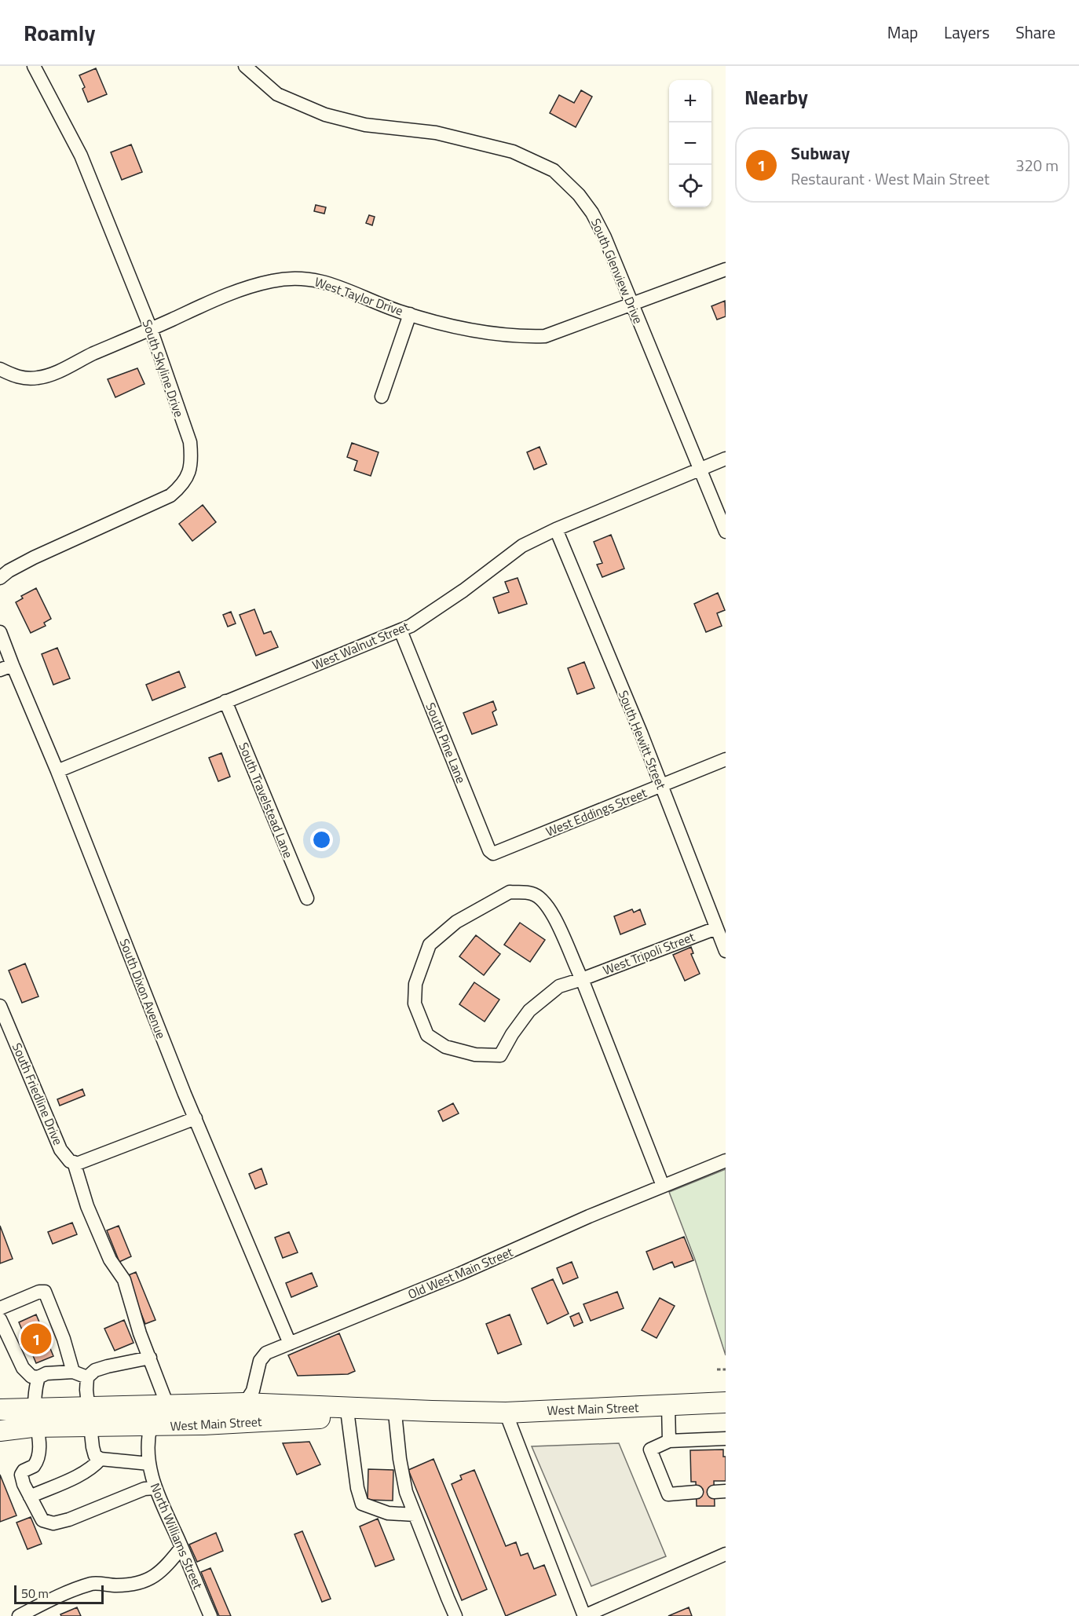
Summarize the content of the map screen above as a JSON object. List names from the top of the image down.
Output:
{
  "streets": {
    "highway": ["West Main Street"],
    "street": [
      "South Glenview Drive",
      "West Taylor Drive",
      "South Skyline Drive",
      "West Walnut Street",
      "South Hewitt Street",
      "South Pine Lane",
      "South Travelstead Lane",
      "West Eddings Street",
      "West Tripoli Street",
      "South Dixon Avenue",
      "South Friedline Drive",
      "Old West Main Street",
      "North Williams Street"
    ]
  },
  "crossings": [
    ["South Glenview Drive", "West Taylor Drive"],
    ["South Glenview Drive", "West Walnut Street"],
    ["West Taylor Drive", "South Skyline Drive"],
    ["West Walnut Street", "South Hewitt Street"],
    ["West Walnut Street", "South Pine Lane"],
    ["West Walnut Street", "South Travelstead Lane"],
    ["West Walnut Street", "South Dixon Avenue"],
    ["South Hewitt Street", "West Eddings Street"],
    ["South Hewitt Street", "West Tripoli Street"],
    ["South Pine Lane", "West Eddings Street"],
    ["South Dixon Avenue", "Old West Main Street"],
    ["Old West Main Street", "West Main Street"],
    ["West Main Street", "North Williams Street"]
  ],
  "scale_bar": "50 m",
  "page": {
    "header": "Roamly",
    "nav": ["Map", "Layers", "Share"],
    "heading": "Nearby",
    "map_buttons": ["+", "−"],
    "list": [
      {
        "mark": "1",
        "name": "Subway",
        "note": "Restaurant · West Main Street",
        "value": "320 m"
      }
    ],
    "pins": "1",
    "scale": "50 m"
  }
}
